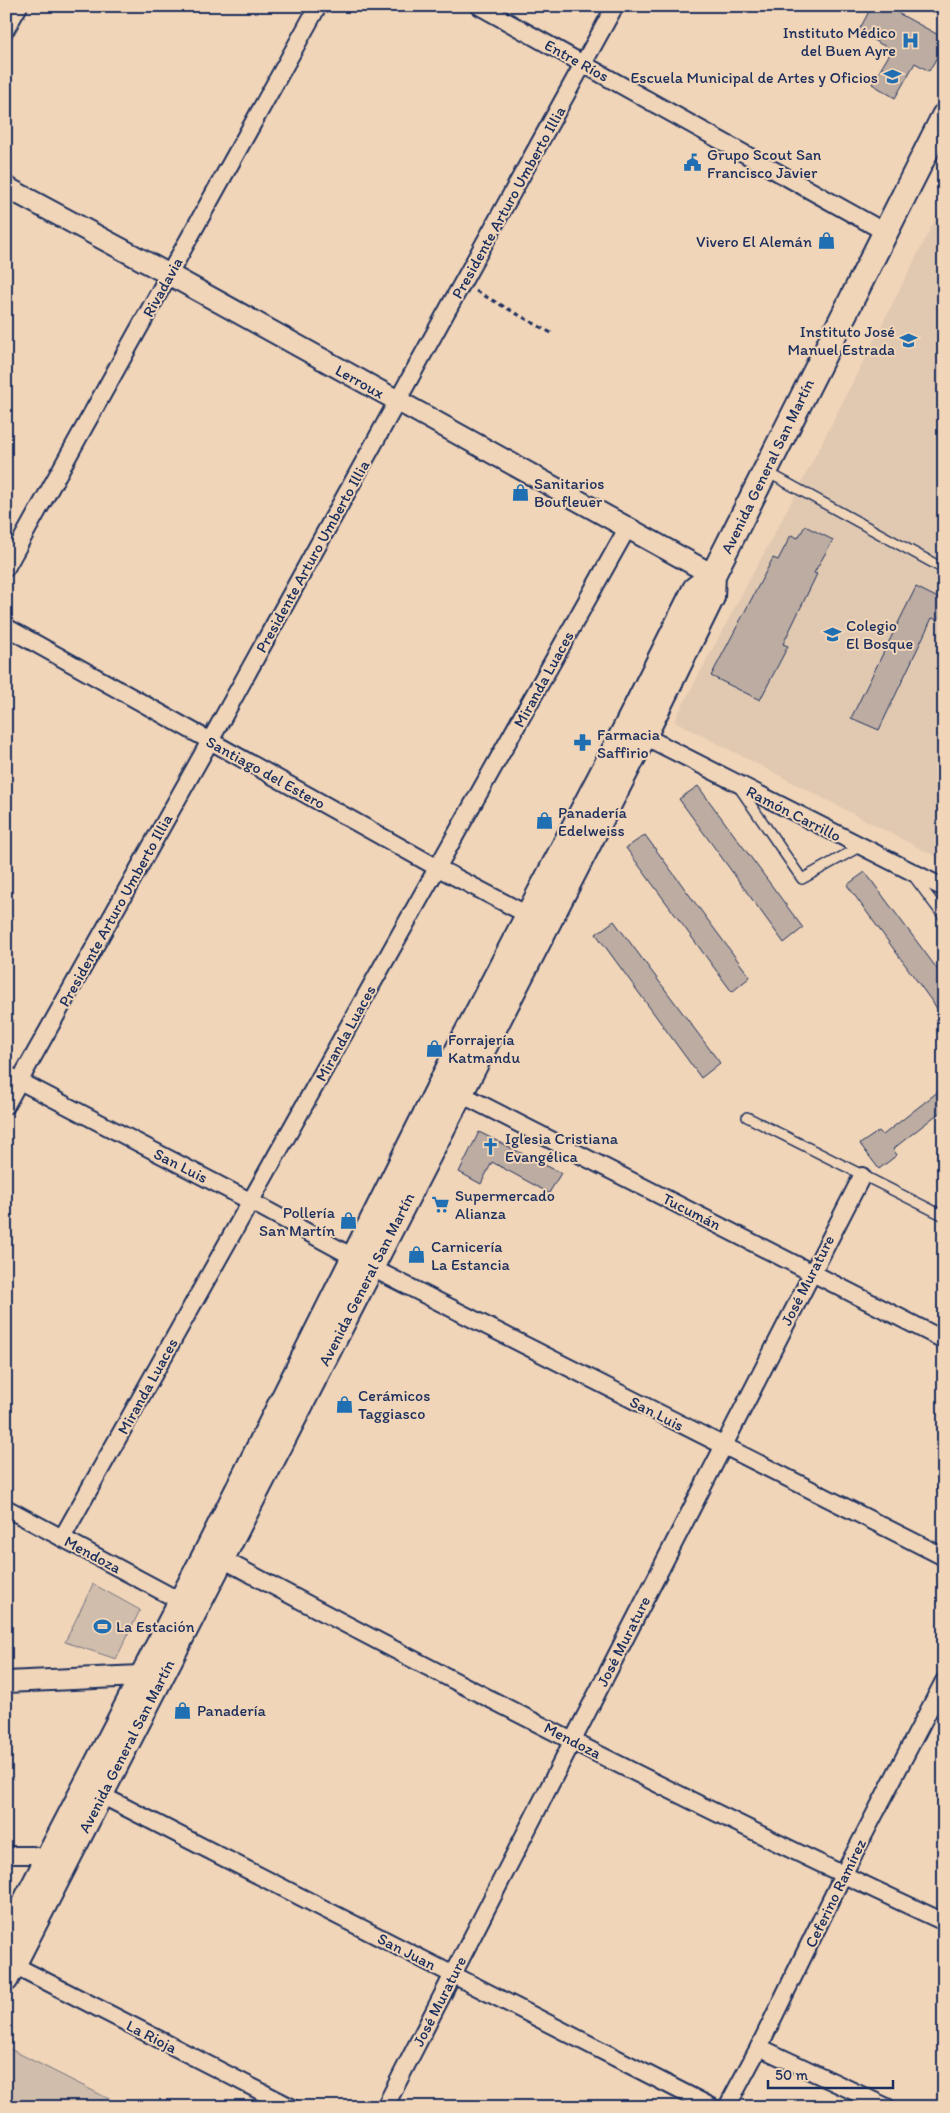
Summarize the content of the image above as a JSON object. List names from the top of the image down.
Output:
{
  "streets": {
    "main road": ["Avenida General San Martín"],
    "street": [
      "Entre Ríos",
      "Presidente Arturo Umberto Illia",
      "Rivadavia",
      "Lerroux",
      "Miranda Luaces",
      "Santiago del Estero",
      "Ramón Carrillo",
      "San Luis",
      "Tucumán",
      "José Murature",
      "Mendoza",
      "Ceferino Ramírez",
      "San Juan",
      "La Rioja"
    ]
  },
  "crossings": [
    ["Entre Ríos", "Presidente Arturo Umberto Illia"],
    ["Entre Ríos", "Avenida General San Martín"],
    ["Presidente Arturo Umberto Illia", "Lerroux"],
    ["Presidente Arturo Umberto Illia", "Santiago del Estero"],
    ["Presidente Arturo Umberto Illia", "San Luis"],
    ["Rivadavia", "Lerroux"],
    ["Lerroux", "Avenida General San Martín"],
    ["Lerroux", "Miranda Luaces"],
    ["Avenida General San Martín", "Santiago del Estero"],
    ["Avenida General San Martín", "Ramón Carrillo"],
    ["Avenida General San Martín", "San Luis"],
    ["Avenida General San Martín", "Tucumán"],
    ["Avenida General San Martín", "Mendoza"],
    ["Avenida General San Martín", "San Juan"],
    ["Avenida General San Martín", "La Rioja"],
    ["Miranda Luaces", "Santiago del Estero"],
    ["Miranda Luaces", "San Luis"],
    ["Miranda Luaces", "Mendoza"],
    ["San Luis", "José Murature"],
    ["Tucumán", "José Murature"],
    ["José Murature", "Mendoza"],
    ["José Murature", "San Juan"],
    ["Mendoza", "Ceferino Ramírez"]
  ],
  "places": {
    "hospital": ["Instituto Médico del Buen Ayre"],
    "school or university": ["Escuela Municipal de Artes y Oficios", "Instituto José Manuel Estrada", "Colegio El Bosque"],
    "public building": ["Grupo Scout San Francisco Javier"],
    "shop": [
      "Vivero El Alemán",
      "Sanitarios Boufleuer",
      "Panadería Edelweiss",
      "Forrajería Katmandu",
      "Pollería San Martín",
      "Carnicería La Estancia",
      "Cerámicos Taggiasco",
      "Panadería"
    ],
    "pharmacy": ["Farmacia Saffirio"],
    "church": ["Iglesia Cristiana Evangélica"],
    "supermarket": ["Supermercado Alianza"],
    "sports": ["La Estación"]
  },
  "scale_bar": "50 m"
}
